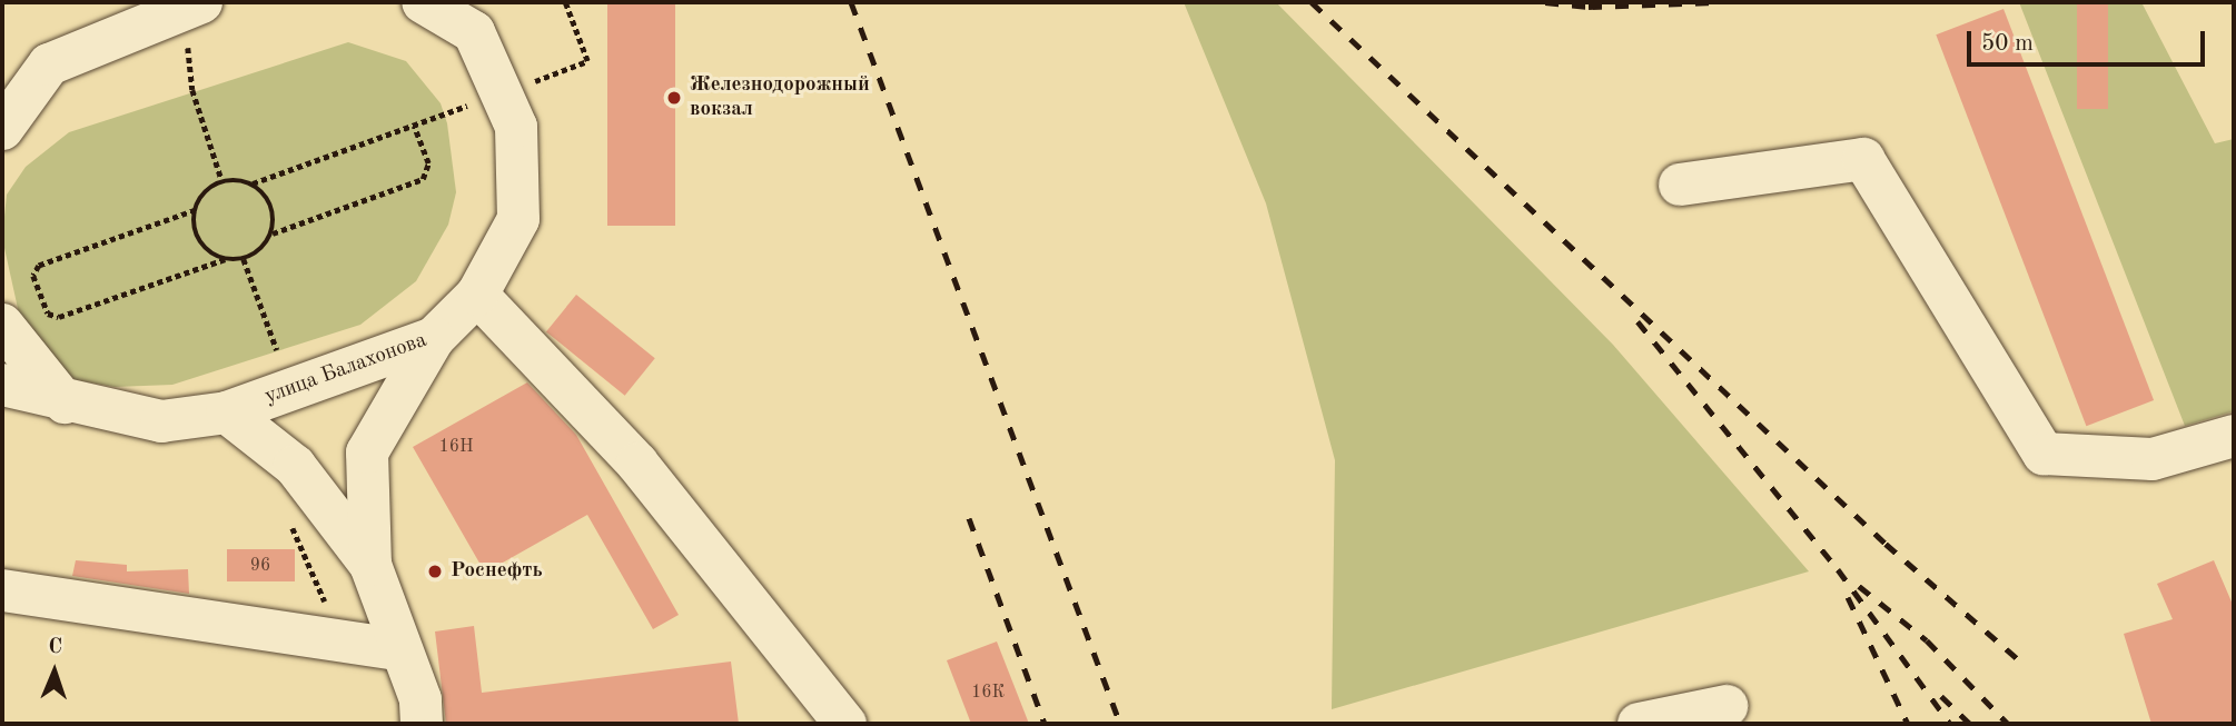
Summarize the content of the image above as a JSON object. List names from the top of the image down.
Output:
{
  "streets": {
    "street": ["улица Балахонова"]
  },
  "places": ["Железнодорожный вокзал", "Роснефть"],
  "house_numbers": ["16Н", "96", "16К"],
  "scale_bar": "50 m",
  "north": "top"
}
